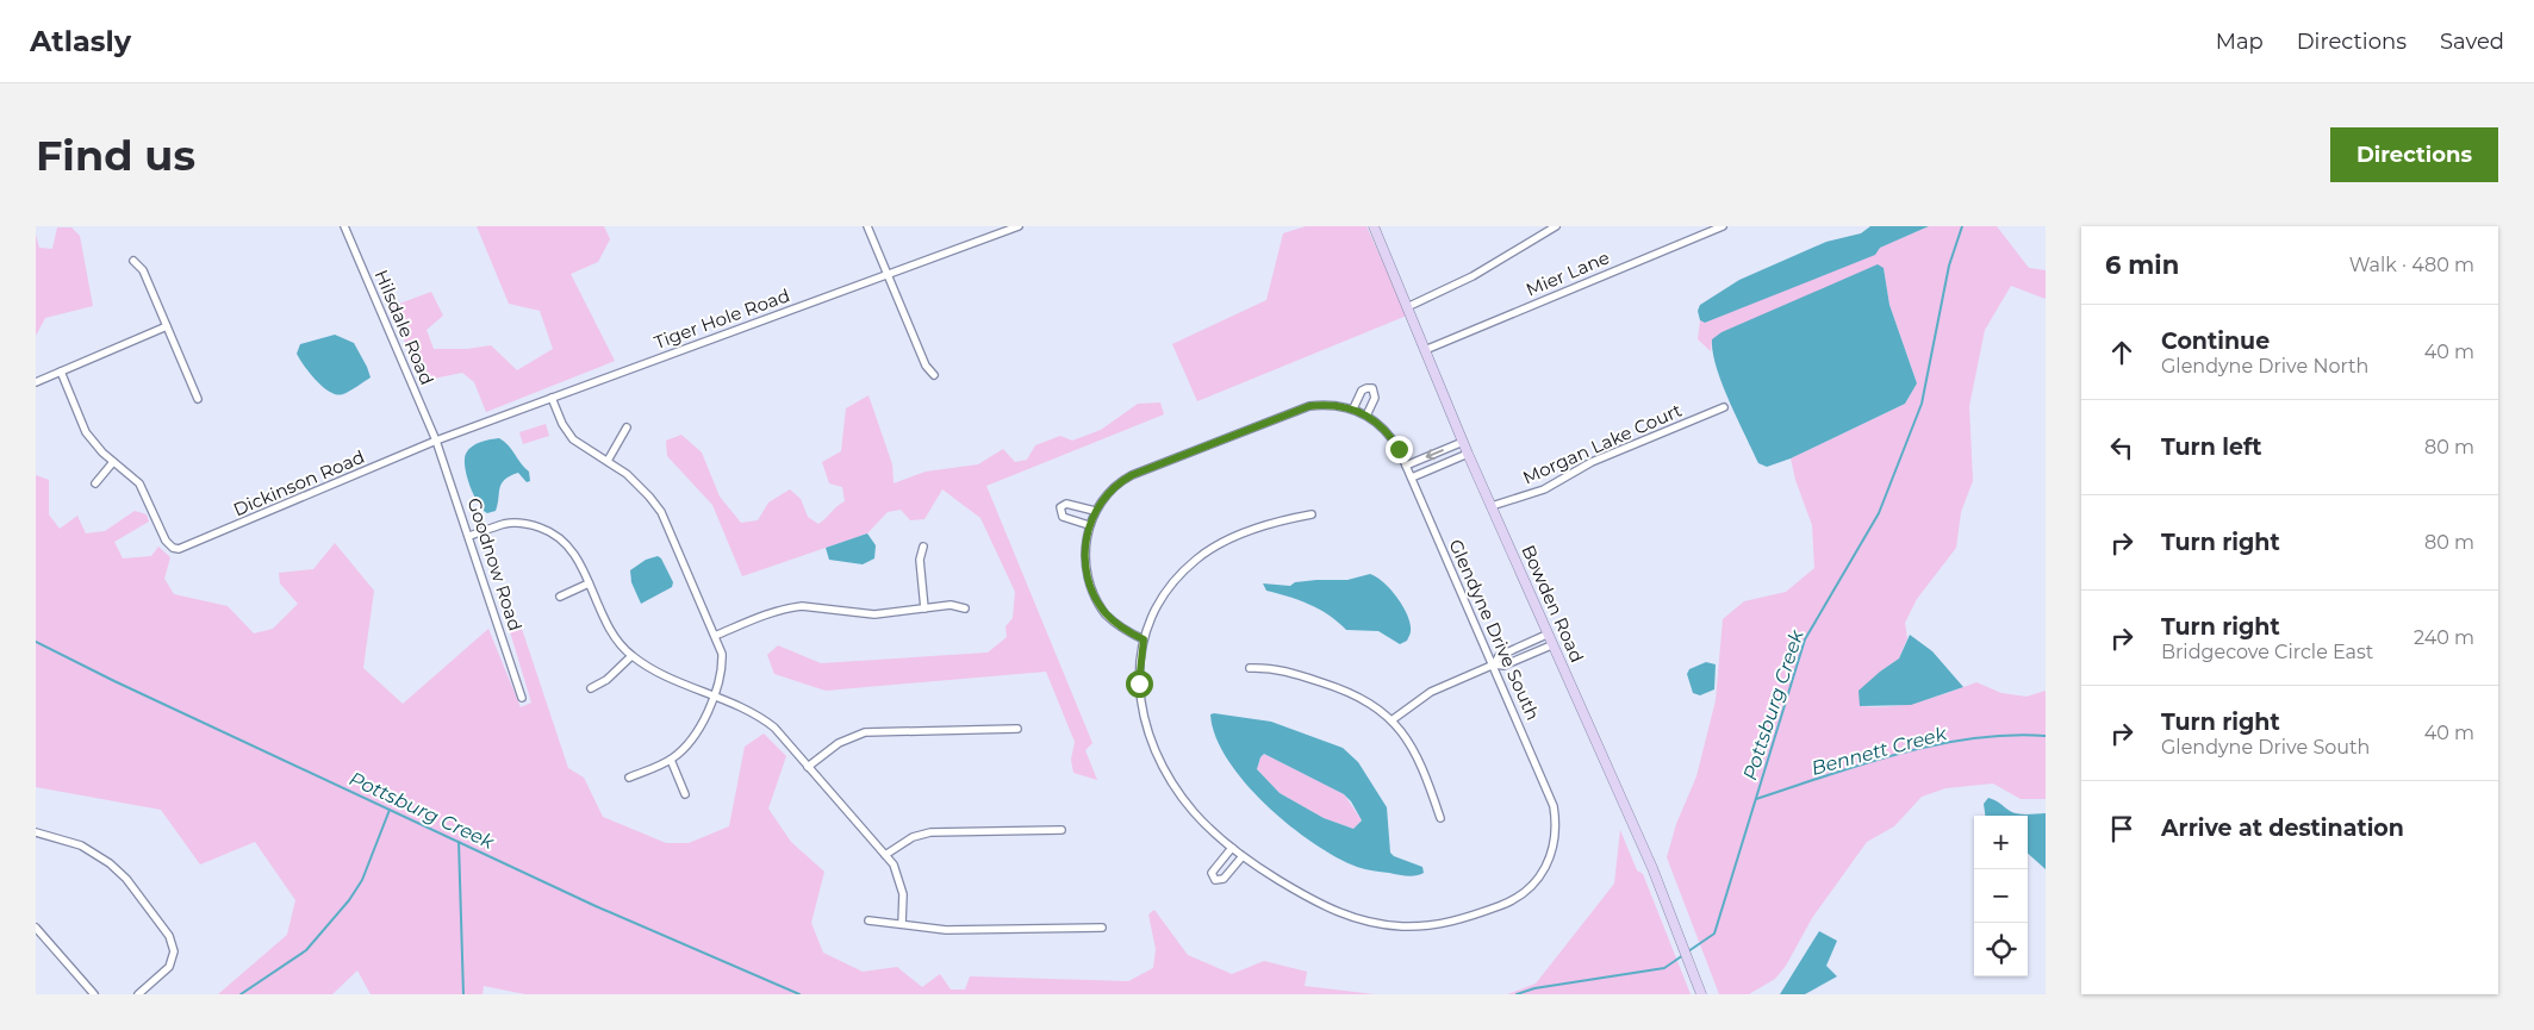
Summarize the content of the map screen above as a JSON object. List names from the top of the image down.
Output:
{
  "streets": {
    "main road": ["Bowden Road"],
    "street": [
      "Mier Lane",
      "Tiger Hole Road",
      "Hilsdale Road",
      "Morgan Lake Court",
      "Dickinson Road",
      "Goodnow Road",
      "Glendyne Drive South"
    ]
  },
  "crossings": [
    ["Mier Lane", "Bowden Road"],
    ["Tiger Hole Road", "Hilsdale Road"],
    ["Tiger Hole Road", "Dickinson Road"],
    ["Tiger Hole Road", "Goodnow Road"],
    ["Hilsdale Road", "Dickinson Road"],
    ["Hilsdale Road", "Goodnow Road"],
    ["Morgan Lake Court", "Bowden Road"],
    ["Dickinson Road", "Goodnow Road"]
  ],
  "water": ["Pottsburg Creek", "Bennett Creek"],
  "page": {
    "header": "Atlasly",
    "nav": ["Map", "Directions", "Saved"],
    "buttons": "Directions",
    "title": "Find us",
    "heading": ["6 min", "Walk · 480 m"],
    "list": [
      ["Continue", "Glendyne Drive North", "40 m"],
      ["Turn left", "80 m"],
      ["Turn right", "80 m"],
      ["Turn right", "Bridgecove Circle East", "240 m"],
      ["Turn right", "Glendyne Drive South", "40 m"],
      "Arrive at destination"
    ],
    "map_buttons": ["+", "−"]
  }
}
